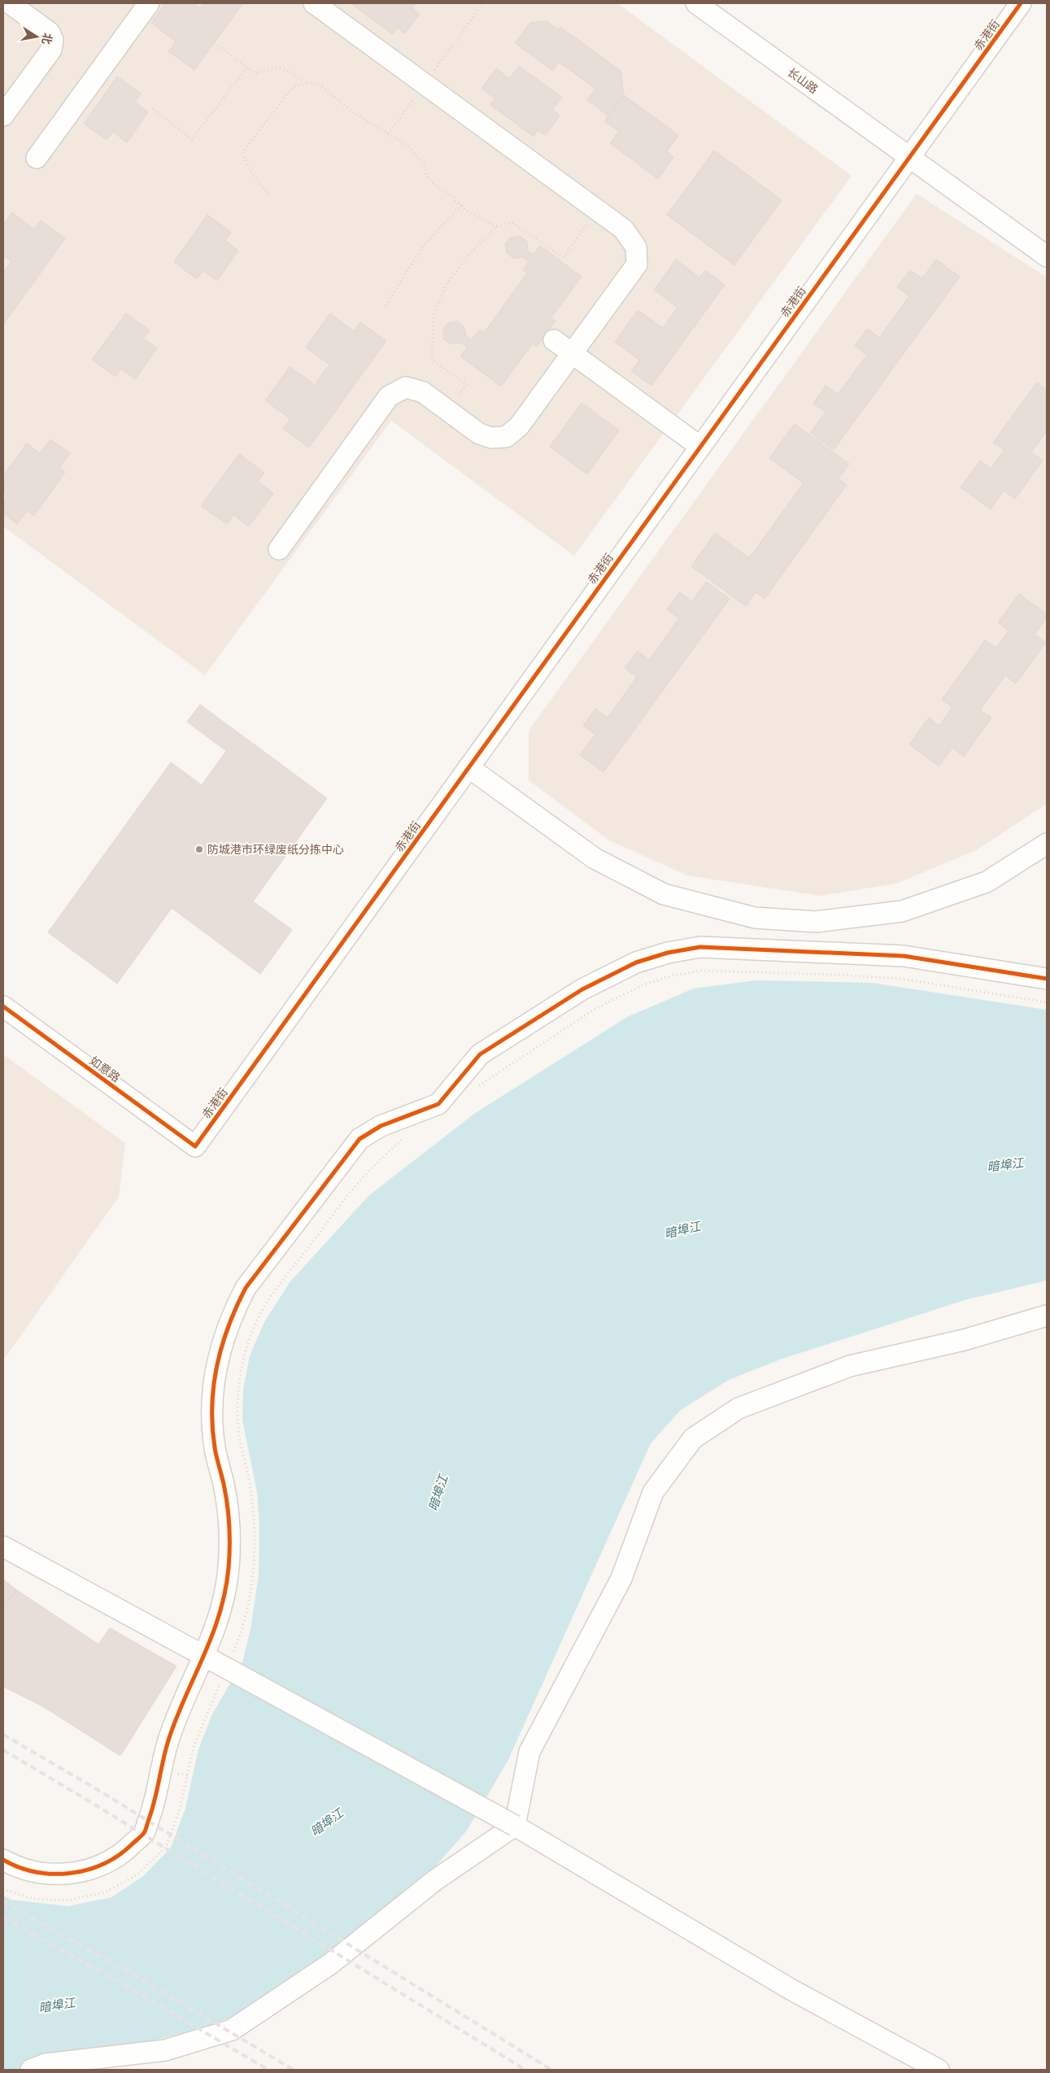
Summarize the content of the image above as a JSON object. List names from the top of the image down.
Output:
{
  "streets": {
    "street": ["赤港街", "长山路", "如意路"]
  },
  "crossings": [
    ["赤港街", "长山路"],
    ["赤港街", "如意路"]
  ],
  "water": ["暗埠江"],
  "places": ["防城港市环绿废纸分拣中心"],
  "north": "right"
}
